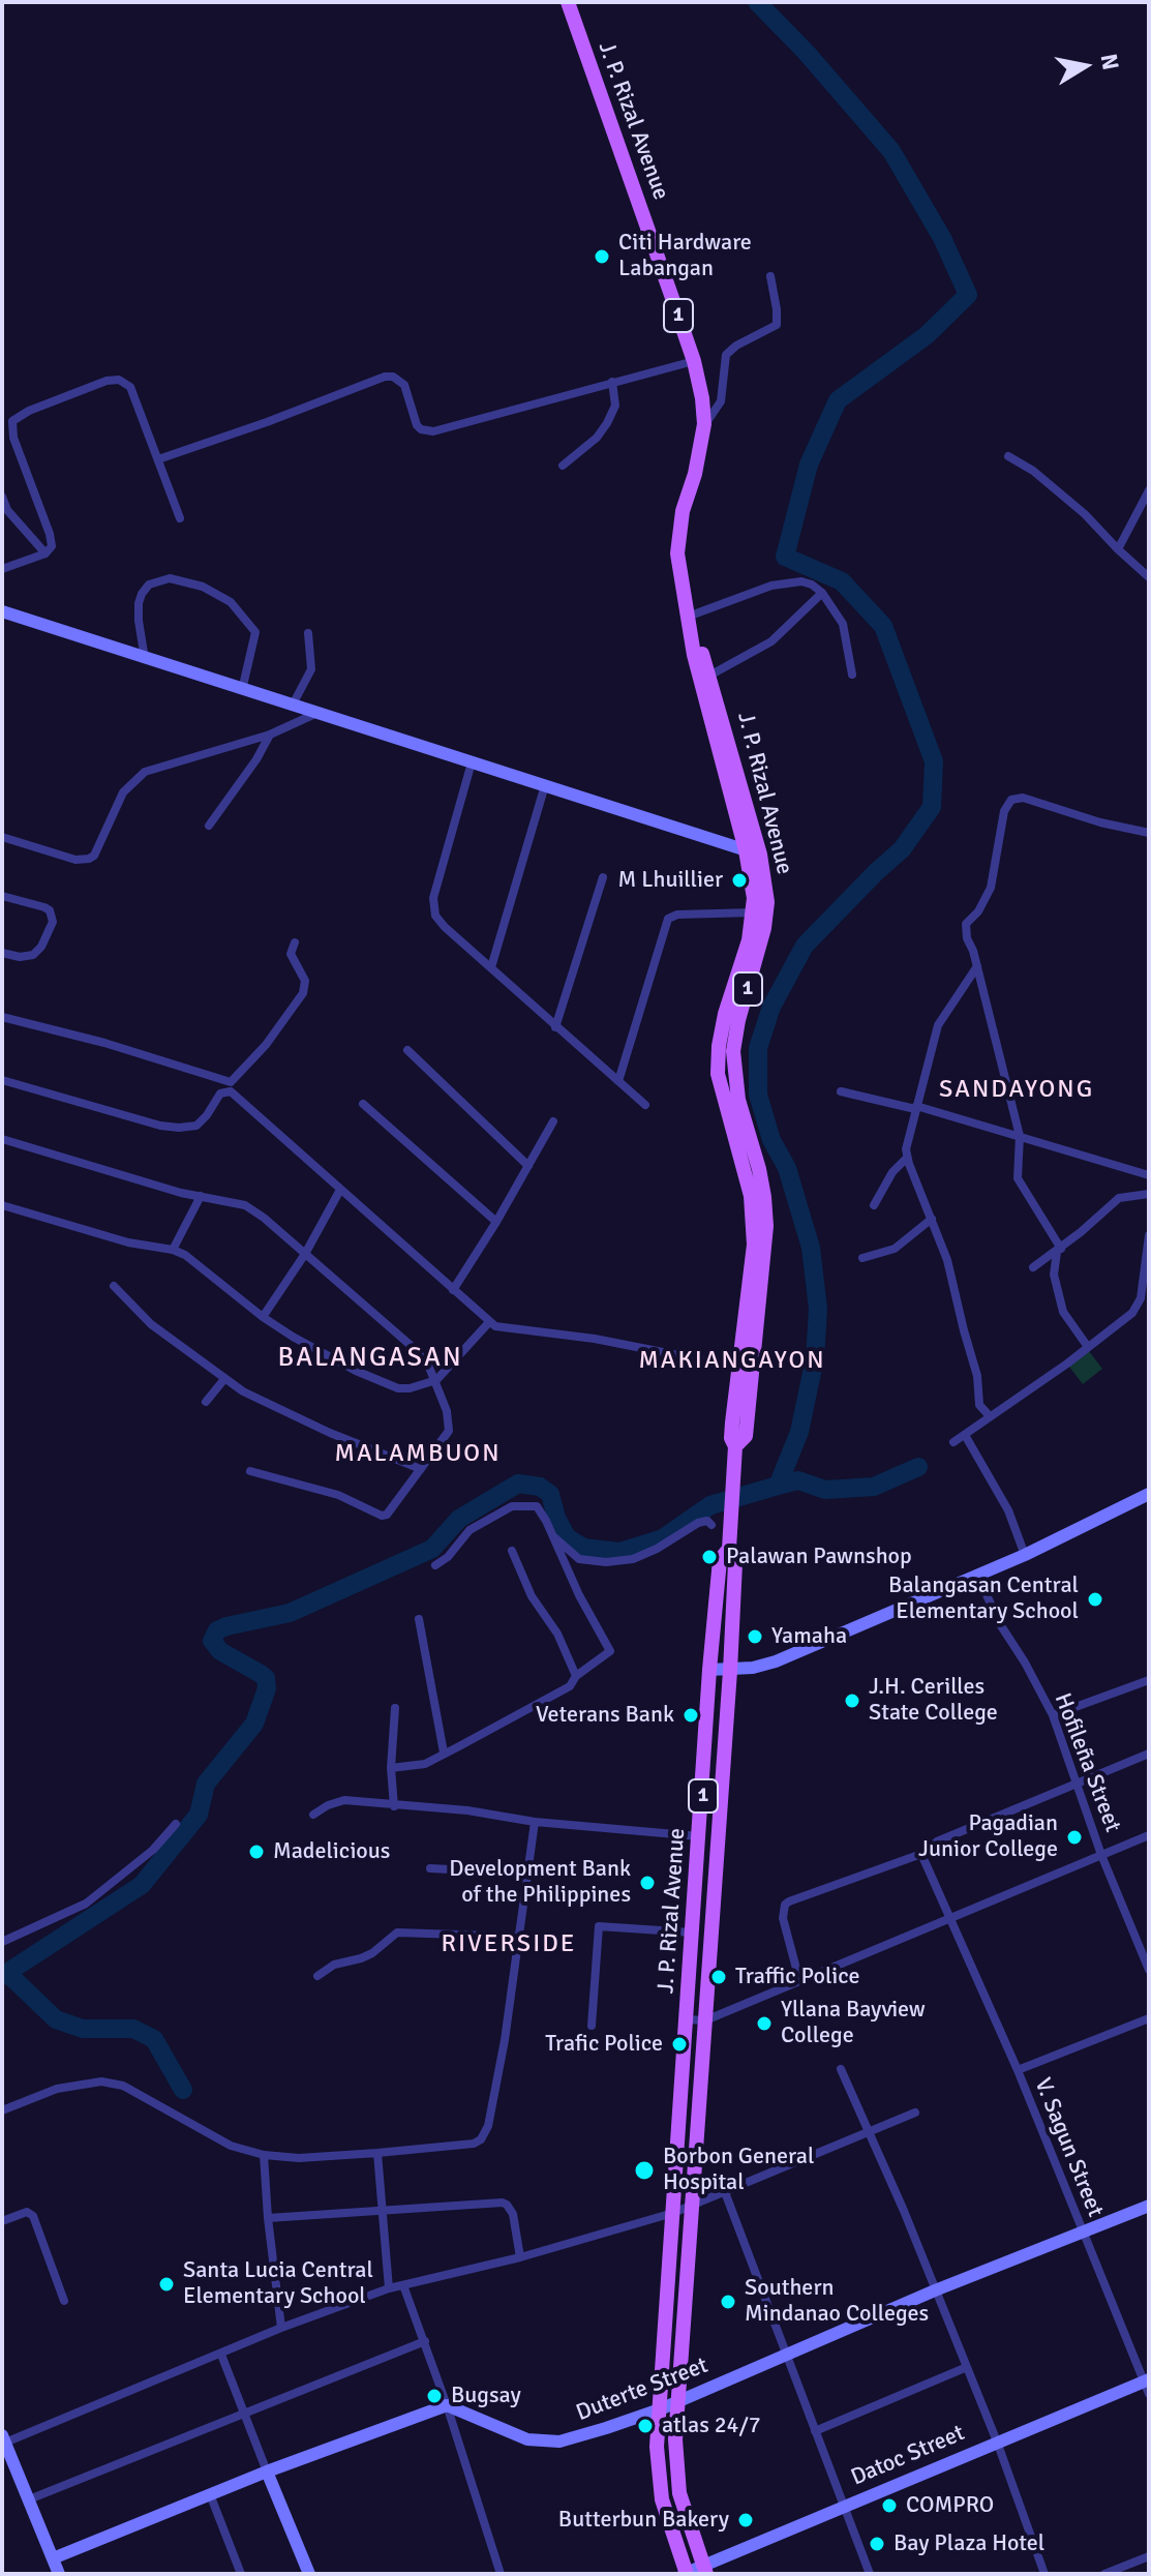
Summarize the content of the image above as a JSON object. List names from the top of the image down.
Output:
{
  "streets": {
    "main road": [
      "J. P. Rizal Avenue",
      "1",
      "Duterte Street",
      "Datoc Street"
    ],
    "street": ["Hofileña Street", "V. Sagun Street"]
  },
  "crossings": [
    ["J. P. Rizal Avenue", "Duterte Street"],
    ["J. P. Rizal Avenue", "Datoc Street"],
    ["V. Sagun Street", "Duterte Street"],
    ["V. Sagun Street", "Datoc Street"]
  ],
  "districts": [
    "SANDAYONG",
    "BALANGASAN",
    "MAKIANGAYON",
    "MALAMBUON",
    "RIVERSIDE"
  ],
  "places": [
    "Citi Hardware Labangan",
    "M Lhuillier",
    "Palawan Pawnshop",
    "Balangasan Central Elementary School",
    "Yamaha",
    "J.H. Cerilles State College",
    "Veterans Bank",
    "Pagadian Junior College",
    "Madelicious",
    "Development Bank of the Philippines",
    "Traffic Police",
    "Yllana Bayview College",
    "Trafic Police",
    "Borbon General Hospital",
    "Santa Lucia Central Elementary School",
    "Southern Mindanao Colleges",
    "Bugsay",
    "atlas 24/7",
    "COMPRO",
    "Butterbun Bakery",
    "Bay Plaza Hotel"
  ],
  "north": "right"
}
